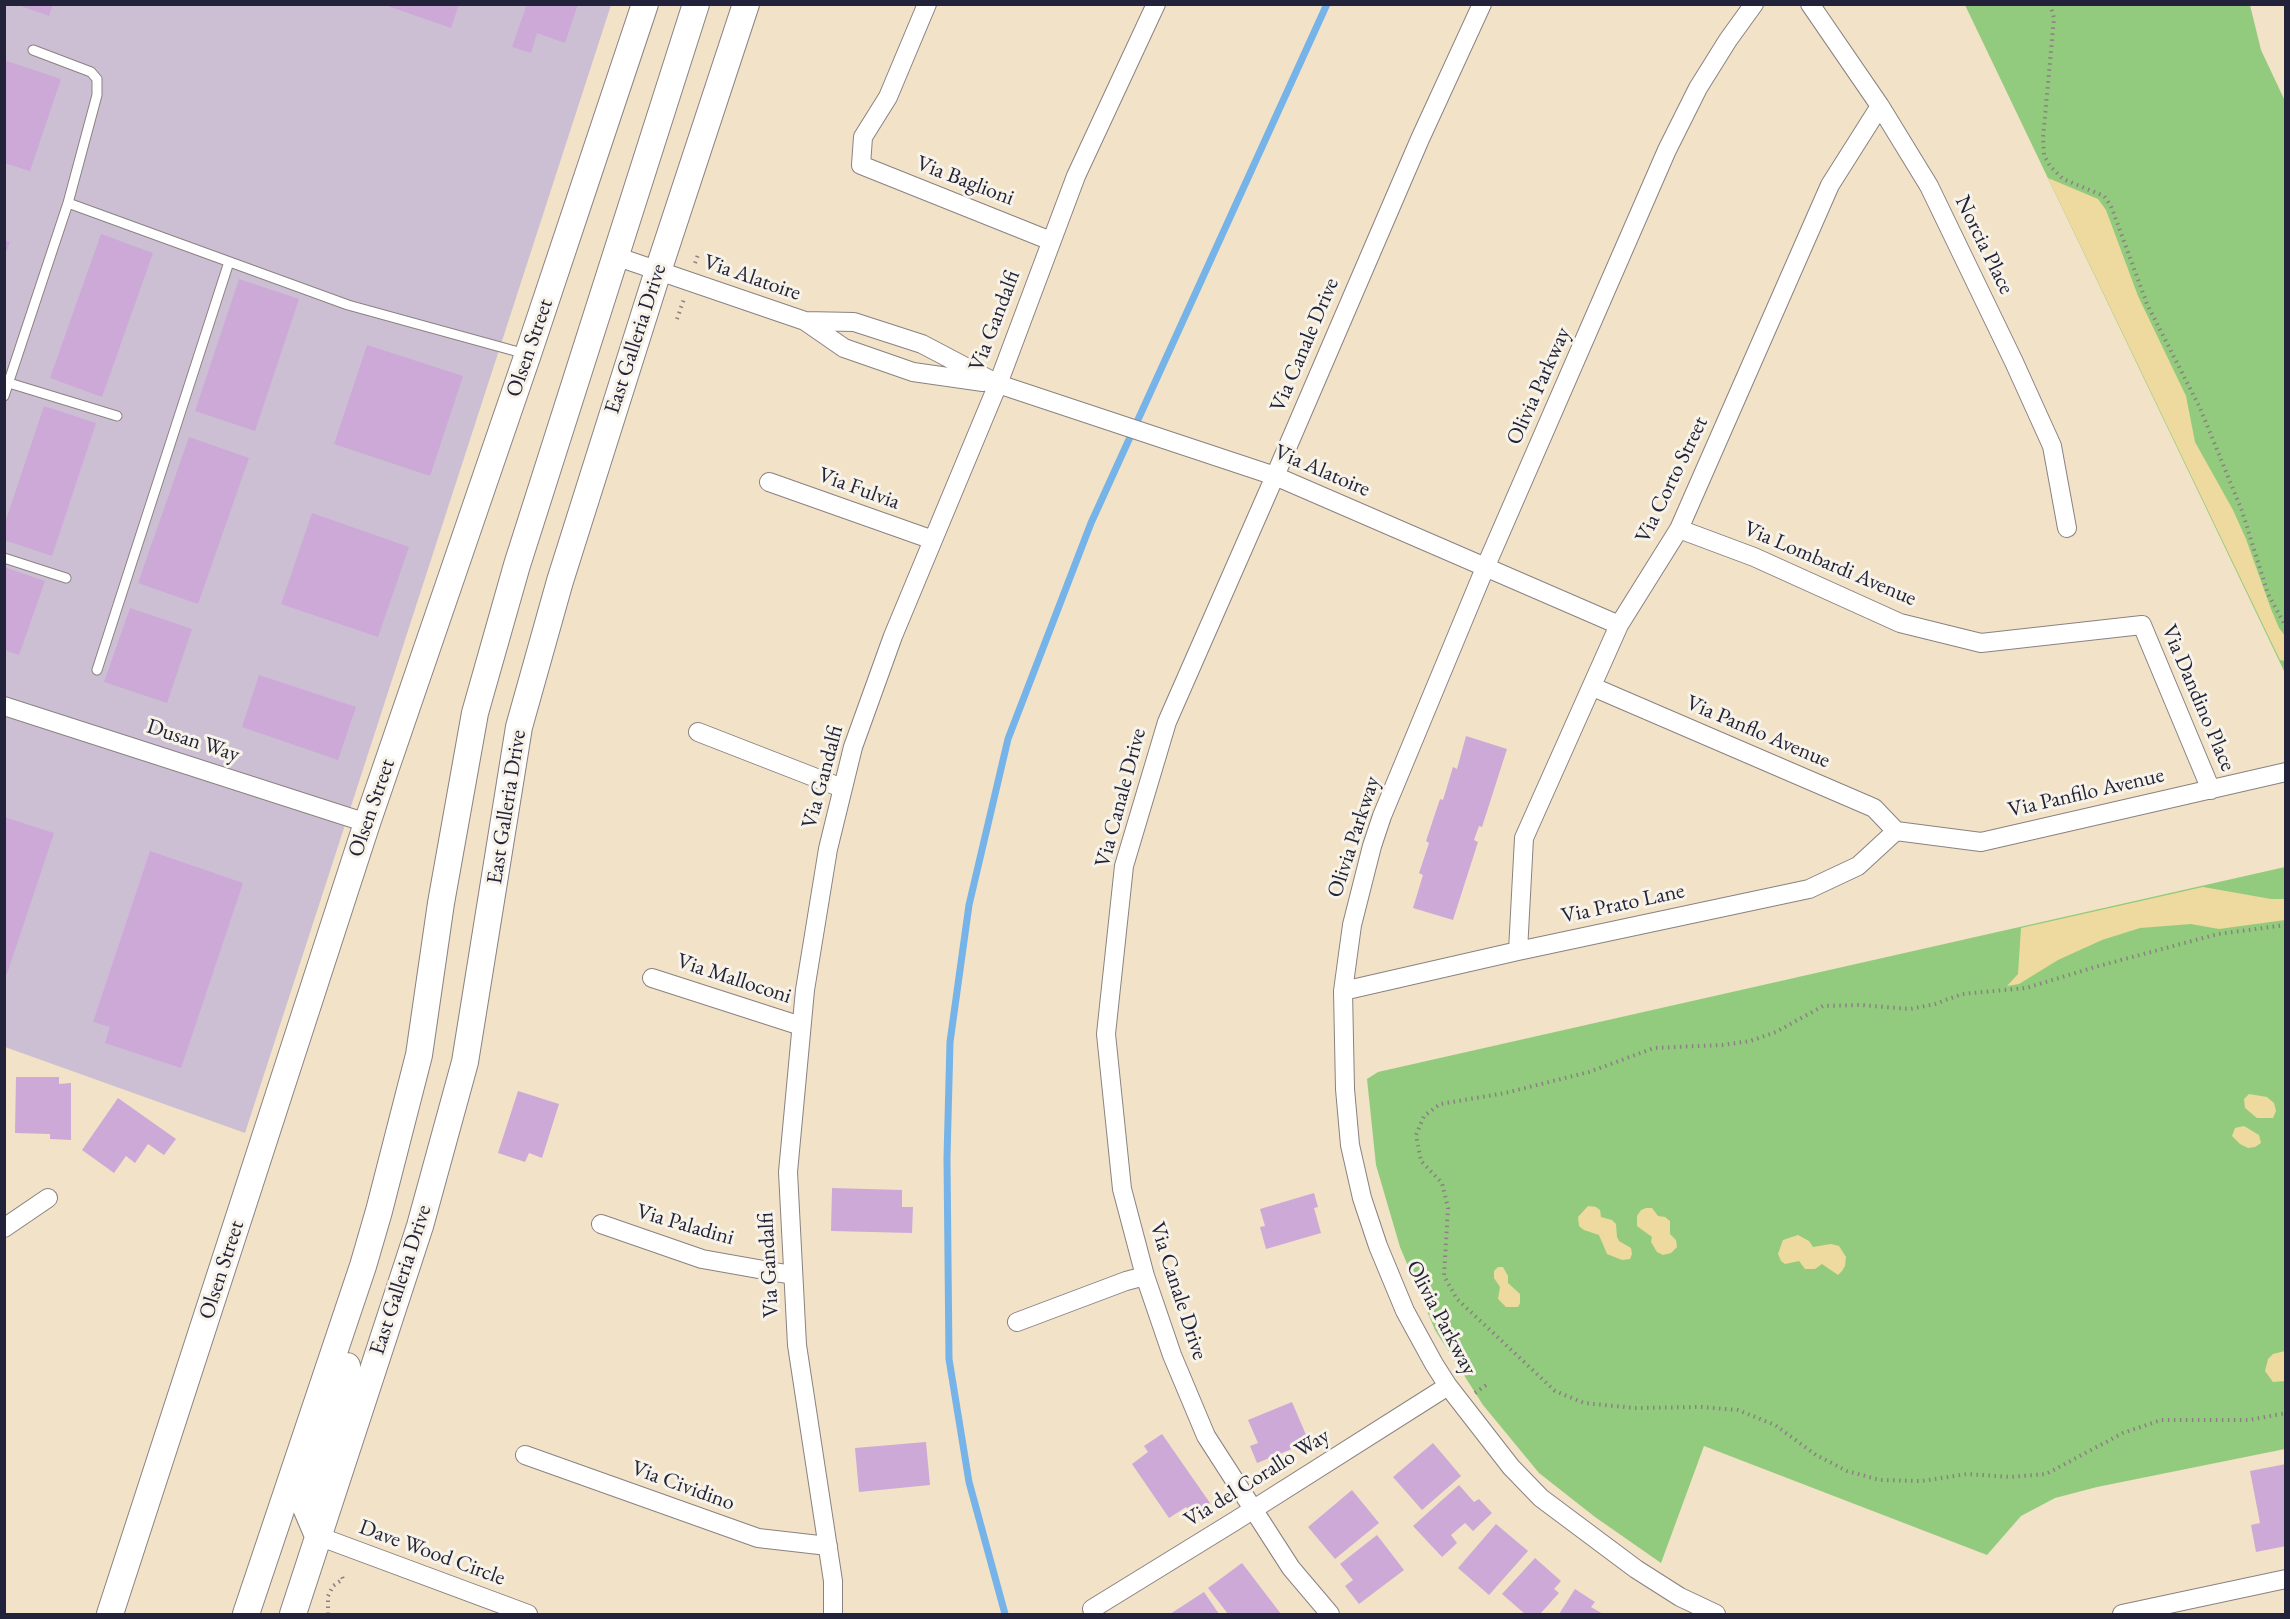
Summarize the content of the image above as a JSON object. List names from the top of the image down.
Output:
{
  "streets": {
    "main road": ["East Galleria Drive", "Olsen Street"],
    "street": [
      "Via Baglioni",
      "Norcia Place",
      "Via Alatoire",
      "Via Gandalfi",
      "Via Canale Drive",
      "Olivia Parkway",
      "Via Corto Street",
      "Via Fulvia",
      "Via Lombardi Avenue",
      "Via Dandino Place",
      "Via Panflo Avenue",
      "Dusan Way",
      "Via Panfilo Avenue",
      "Via Prato Lane",
      "Via Malloconi",
      "Via Paladini",
      "Via del Corallo Way",
      "Via Cividino",
      "Dave Wood Circle"
    ]
  },
  "crossings": [
    ["Via Baglioni", "Via Gandalfi"],
    ["Norcia Place", "Via Corto Street"],
    ["Via Alatoire", "Via Gandalfi"],
    ["Via Alatoire", "East Galleria Drive"],
    ["Via Alatoire", "Via Canale Drive"],
    ["Via Alatoire", "Olivia Parkway"],
    ["Via Alatoire", "Via Corto Street"],
    ["Via Gandalfi", "Via Fulvia"],
    ["Via Gandalfi", "Via Malloconi"],
    ["Via Gandalfi", "Via Paladini"],
    ["Via Gandalfi", "Via Cividino"],
    ["East Galleria Drive", "Dave Wood Circle"],
    ["Via Canale Drive", "Via del Corallo Way"],
    ["Olsen Street", "Dusan Way"],
    ["Olivia Parkway", "Via Prato Lane"],
    ["Olivia Parkway", "Via del Corallo Way"],
    ["Via Corto Street", "Via Lombardi Avenue"],
    ["Via Corto Street", "Via Panflo Avenue"],
    ["Via Corto Street", "Via Prato Lane"],
    ["Via Lombardi Avenue", "Via Dandino Place"],
    ["Via Dandino Place", "Via Panfilo Avenue"],
    ["Via Panflo Avenue", "Via Panfilo Avenue"],
    ["Via Panflo Avenue", "Via Prato Lane"],
    ["Via Panfilo Avenue", "Via Prato Lane"]
  ]
}
